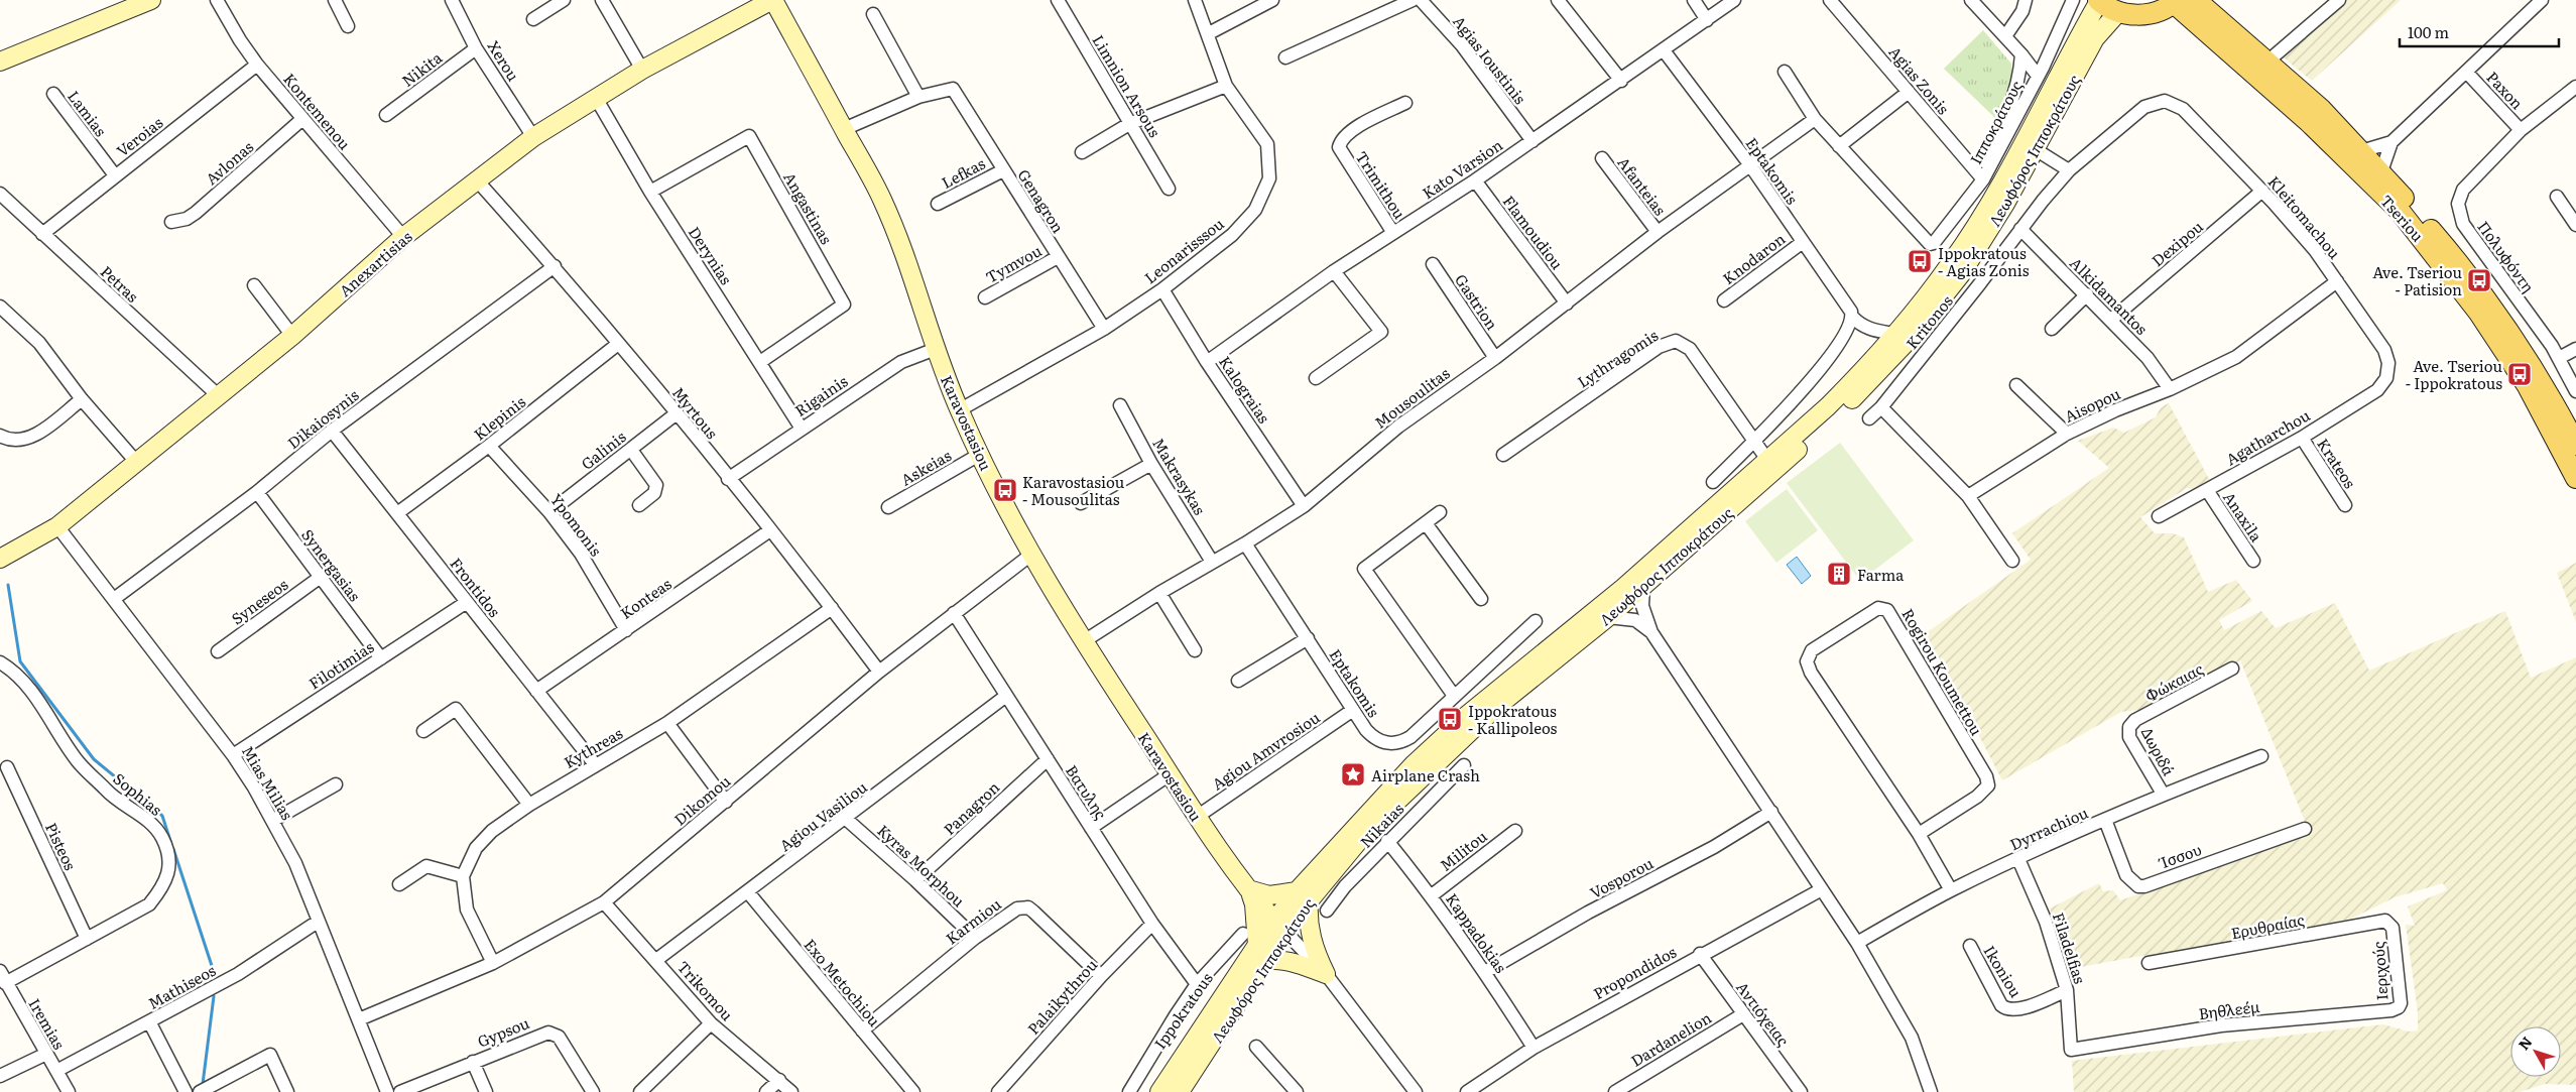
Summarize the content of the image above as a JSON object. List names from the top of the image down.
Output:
{
  "streets": {
    "main road": [
      "Λεωφόρος Ιπποκράτους",
      "Tseriou",
      "Anexartisias",
      "Karavostasiou"
    ],
    "street": [
      "Agias Ioustinis",
      "Xerou",
      "Nikita",
      "Agias Zonis",
      "Limnion Arsous",
      "Paxon",
      "Kontemenou",
      "Lamias",
      "Ιπποκράτους",
      "Veroias",
      "Avlonas",
      "Kato Varsion",
      "Eptakomis",
      "Lefkas",
      "Trimithou",
      "Afanteias",
      "Genagron",
      "Angastinas",
      "Kleitomachou",
      "Flamoudiou",
      "Dexipou",
      "Leonarisssou",
      "Derynias",
      "Πολυφόντη",
      "Knodaron",
      "Tymvou",
      "Petras",
      "Alkidamantos",
      "Gastrion",
      "Kritonos",
      "Lythragomis",
      "Kalograias",
      "Rigainis",
      "Mousoulitas",
      "Aisopou",
      "Myrtous",
      "Klepinis",
      "Dikaiosynis",
      "Agatharchou",
      "Galinis",
      "Krateos",
      "Askeias",
      "Makrasykas",
      "Anaxila",
      "Ypomonis",
      "Synergasias",
      "Frontidos",
      "Konteas",
      "Syneseos",
      "Filotimias",
      "Rogirou Koumettou",
      "Φώκαιας",
      "Kythreas",
      "Agiou Amvrosiou",
      "Δωριδά",
      "Mias Milias",
      "Βατυλης",
      "Sophias",
      "Dikomou",
      "Panagron",
      "Agiou Vasiliou",
      "Nikaias",
      "Dyrrachiou",
      "Pisteos",
      "Militou",
      "Ίσσου",
      "Kyras Morphou",
      "Vosporou",
      "Karmiou",
      "Ερυθραίας",
      "Kappadokias",
      "Filadelfias",
      "Ikoniou",
      "Ιεριχούς",
      "Propondidos",
      "Exo Metochiou",
      "Mathiseos",
      "Trikomou",
      "Palaikythrou",
      "Βηθλεέμ",
      "Ippokratous",
      "Αντιόχειας",
      "Iremias",
      "Gypsou",
      "Dardanelion"
    ]
  },
  "crossings": [
    ["Agias Ioustinis", "Kato Varsion"],
    ["Xerou", "Nikita"],
    ["Xerou", "Anexartisias"],
    ["Agias Zonis", "Ιπποκράτους"],
    ["Paxon", "Πολυφόντη"],
    ["Kontemenou", "Veroias"],
    ["Kontemenou", "Avlonas"],
    ["Kontemenou", "Anexartisias"],
    ["Lamias", "Veroias"],
    ["Veroias", "Petras"],
    ["Λεωφόρος Ιπποκράτους", "Lythragomis"],
    ["Λεωφόρος Ιπποκράτους", "Karavostasiou"],
    ["Kato Varsion", "Eptakomis"],
    ["Kato Varsion", "Trimithou"],
    ["Kato Varsion", "Flamoudiou"],
    ["Kato Varsion", "Kalograias"],
    ["Eptakomis", "Knodaron"],
    ["Eptakomis", "Mousoulitas"],
    ["Eptakomis", "Agiou Amvrosiou"],
    ["Lefkas", "Genagron"],
    ["Afanteias", "Mousoulitas"],
    ["Genagron", "Leonarisssou"],
    ["Genagron", "Tymvou"],
    ["Angastinas", "Derynias"],
    ["Kleitomachou", "Dexipou"],
    ["Kleitomachou", "Kritonos"],
    ["Kleitomachou", "Aisopou"],
    ["Kleitomachou", "Agatharchou"],
    ["Flamoudiou", "Mousoulitas"],
    ["Dexipou", "Alkidamantos"],
    ["Leonarisssou", "Kalograias"],
    ["Leonarisssou", "Karavostasiou"],
    ["Derynias", "Anexartisias"],
    ["Derynias", "Rigainis"],
    ["Anexartisias", "Petras"],
    ["Anexartisias", "Myrtous"],
    ["Anexartisias", "Karavostasiou"],
    ["Anexartisias", "Mias Milias"],
    ["Alkidamantos", "Kritonos"],
    ["Alkidamantos", "Aisopou"],
    ["Gastrion", "Mousoulitas"],
    ["Kalograias", "Mousoulitas"],
    ["Rigainis", "Myrtous"],
    ["Rigainis", "Karavostasiou"],
    ["Mousoulitas", "Karavostasiou"],
    ["Mousoulitas", "Makrasykas"],
    ["Myrtous", "Klepinis"],
    ["Myrtous", "Dikaiosynis"],
    ["Myrtous", "Galinis"],
    ["Myrtous", "Konteas"],
    ["Myrtous", "Kythreas"],
    ["Myrtous", "Dikomou"],
    ["Klepinis", "Ypomonis"],
    ["Klepinis", "Frontidos"],
    ["Dikaiosynis", "Synergasias"],
    ["Dikaiosynis", "Frontidos"],
    ["Dikaiosynis", "Mias Milias"],
    ["Karavostasiou", "Askeias"],
    ["Karavostasiou", "Agiou Amvrosiou"],
    ["Karavostasiou", "Dikomou"],
    ["Agatharchou", "Krateos"],
    ["Agatharchou", "Anaxila"],
    ["Galinis", "Ypomonis"],
    ["Ypomonis", "Konteas"],
    ["Synergasias", "Syneseos"],
    ["Synergasias", "Filotimias"],
    ["Frontidos", "Konteas"],
    ["Frontidos", "Filotimias"],
    ["Frontidos", "Kythreas"],
    ["Filotimias", "Mias Milias"],
    ["Rogirou Koumettou", "Dyrrachiou"],
    ["Φώκαιας", "Δωριδά"],
    ["Δωριδά", "Dyrrachiou"],
    ["Mias Milias", "Dikomou"],
    ["Mias Milias", "Mathiseos"],
    ["Βατυλης", "Dikomou"],
    ["Βατυλης", "Panagron"],
    ["Βατυλης", "Agiou Vasiliou"],
    ["Βατυλης", "Palaikythrou"],
    ["Βατυλης", "Ippokratous"],
    ["Sophias", "Pisteos"],
    ["Sophias", "Iremias"],
    ["Dikomou", "Trikomou"],
    ["Panagron", "Kyras Morphou"],
    ["Agiou Vasiliou", "Kyras Morphou"],
    ["Agiou Vasiliou", "Exo Metochiou"],
    ["Agiou Vasiliou", "Trikomou"],
    ["Nikaias", "Kappadokias"],
    ["Dyrrachiou", "Ίσσου"],
    ["Dyrrachiou", "Filadelfias"],
    ["Militou", "Kappadokias"],
    ["Kyras Morphou", "Karmiou"],
    ["Vosporou", "Kappadokias"],
    ["Karmiou", "Exo Metochiou"],
    ["Karmiou", "Palaikythrou"],
    ["Ερυθραίας", "Ιεριχούς"],
    ["Kappadokias", "Propondidos"],
    ["Filadelfias", "Ikoniou"],
    ["Filadelfias", "Βηθλεέμ"],
    ["Ιεριχούς", "Βηθλεέμ"],
    ["Propondidos", "Αντιόχειας"],
    ["Mathiseos", "Iremias"],
    ["Αντιόχειας", "Dardanelion"]
  ],
  "places": {
    "bus stop": [
      "Ippokratous - Agias Zonis",
      "Ave. Tseriou - Patision",
      "Ave. Tseriou - Ippokratous",
      "Karavostasiou - Mousoulitas",
      "Ippokratous - Kallipoleos"
    ],
    "building": ["Farma"],
    "place": ["Airplane Crash"]
  },
  "scale_bar": "100 m",
  "north": "top left"
}
